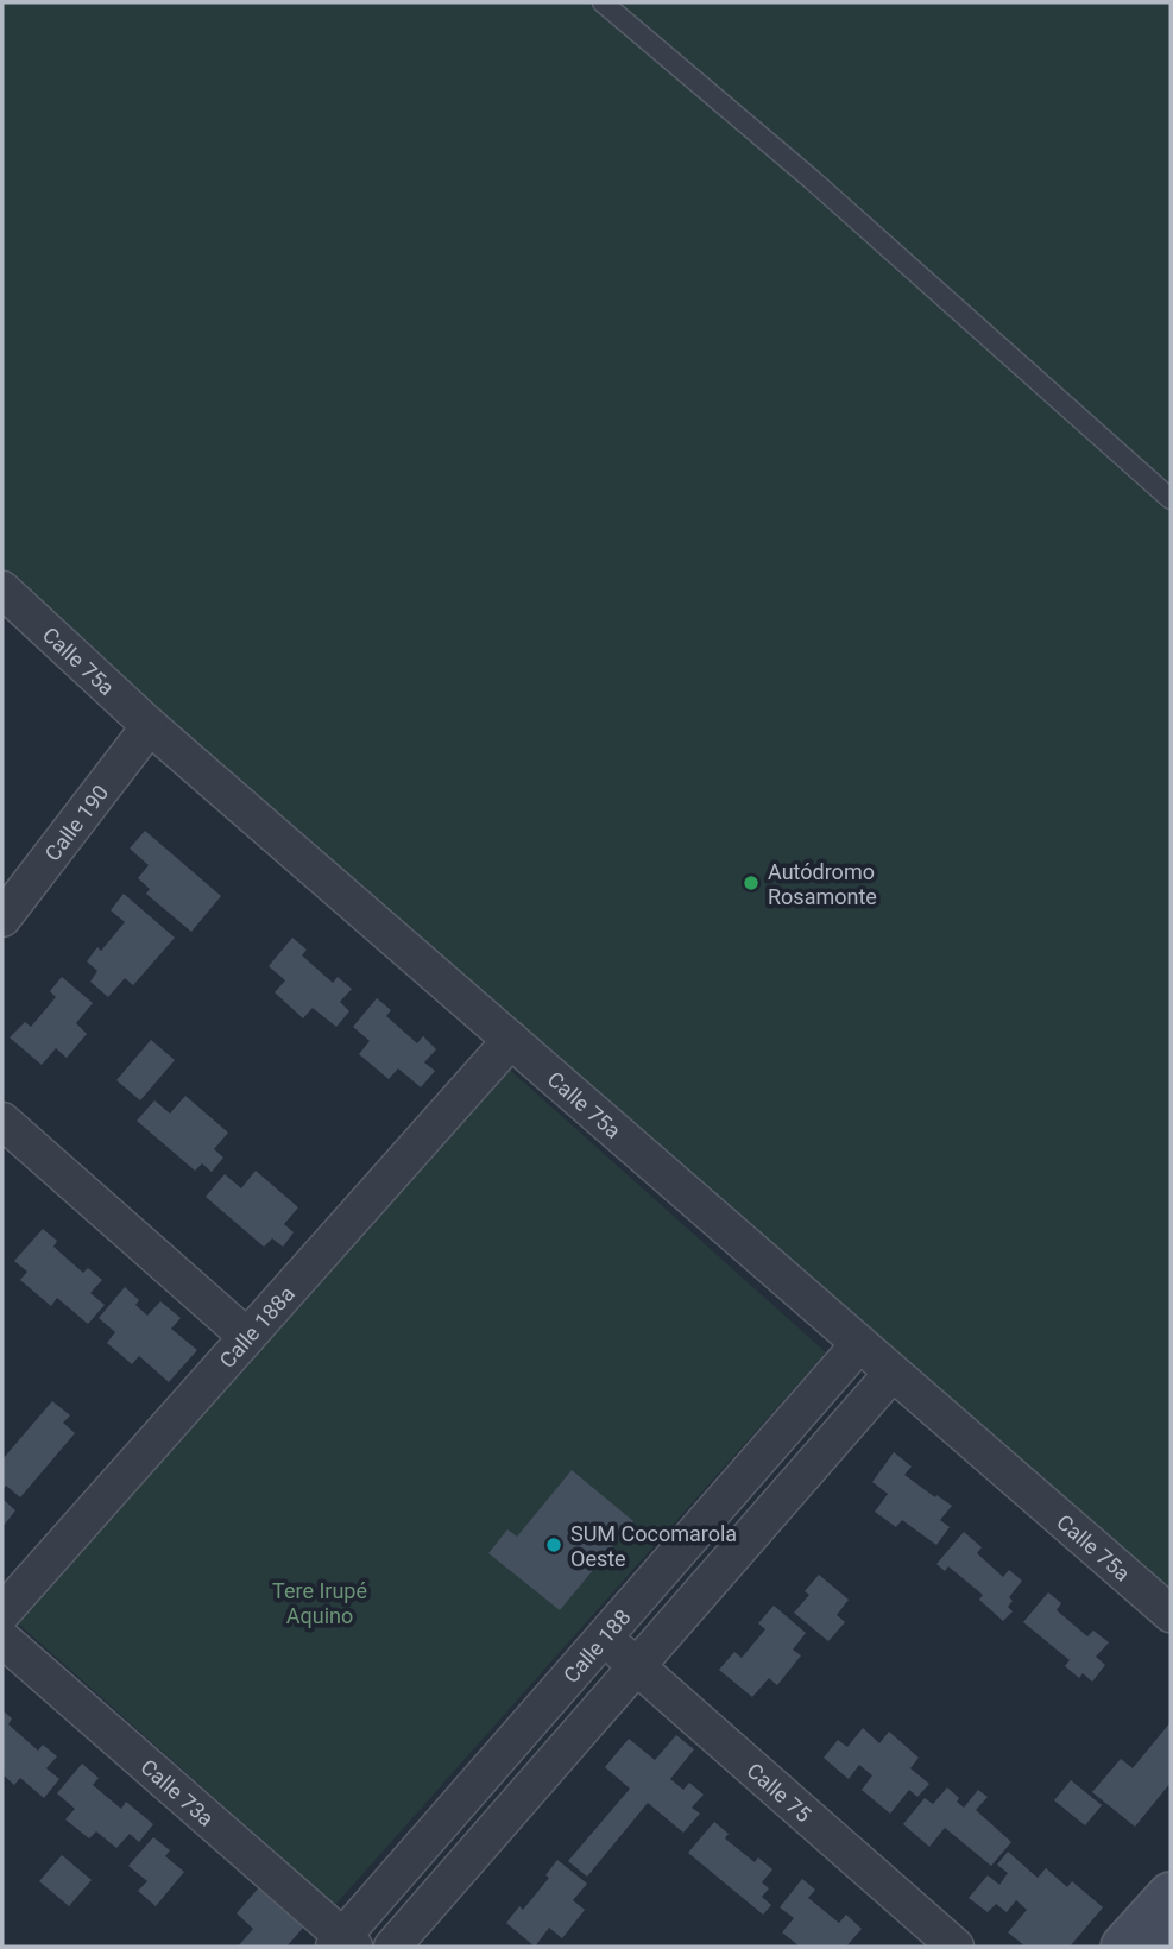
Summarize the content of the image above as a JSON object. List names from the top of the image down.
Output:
{
  "streets": {
    "street": [
      "Calle 75a",
      "Calle 190",
      "Calle 188a",
      "Calle 188",
      "Calle 75",
      "Calle 73a"
    ]
  },
  "crossings": [
    ["Calle 75a", "Calle 190"],
    ["Calle 75a", "Calle 188a"],
    ["Calle 75a", "Calle 188"],
    ["Calle 188", "Calle 75"],
    ["Calle 188", "Calle 73a"]
  ],
  "parks": ["Tere Irupé Aquino"],
  "places": ["Autódromo Rosamonte", "SUM Cocomarola Oeste"]
}
